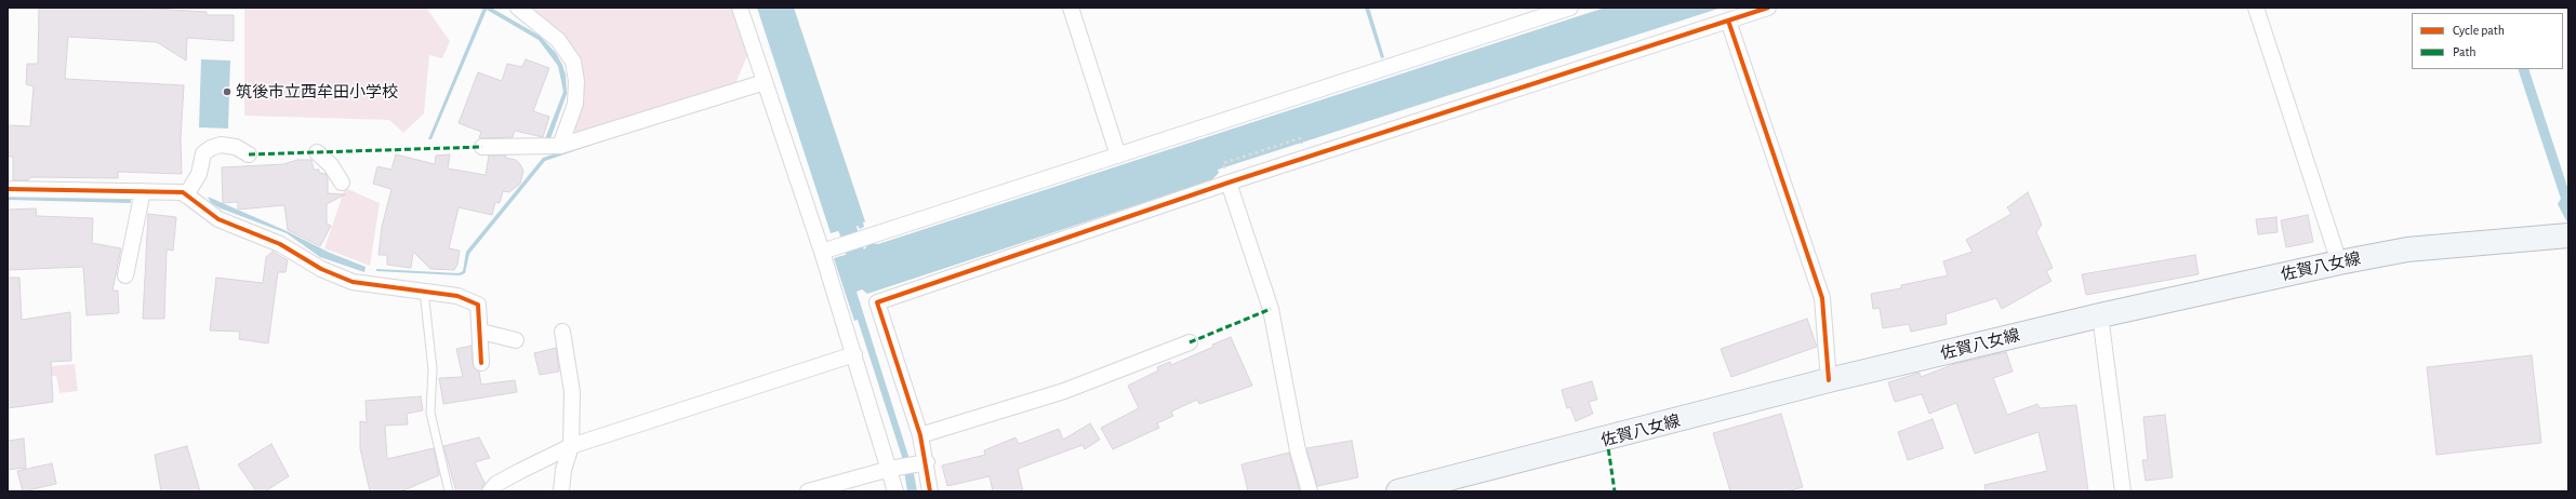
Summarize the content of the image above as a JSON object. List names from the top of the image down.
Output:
{
  "streets": {
    "main road": ["佐賀八女線"]
  },
  "places": ["筑後市立西牟田小学校"],
  "legend": ["Cycle path", "Path"]
}
